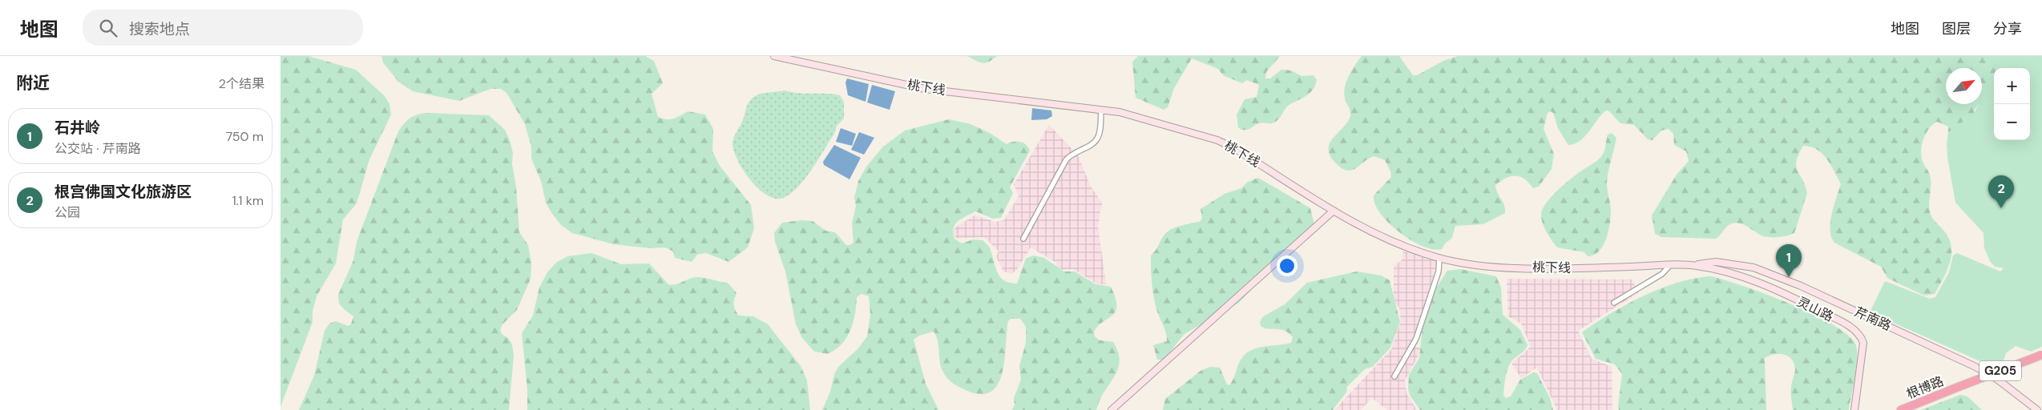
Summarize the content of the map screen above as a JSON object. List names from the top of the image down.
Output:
{
  "streets": {
    "highway": ["G205", "根博路"],
    "main road": ["桃下线", "灵山路", "芹南路"]
  },
  "crossings": [
    ["桃下线", "灵山路"],
    ["桃下线", "芹南路"],
    ["灵山路", "芹南路"]
  ],
  "north": "top right",
  "page": {
    "header": "地图",
    "search": "搜索地点",
    "nav": ["地图", "图层", "分享"],
    "heading": ["附近", "2个结果"],
    "map_buttons": ["+", "−"],
    "list": [
      {
        "mark": "1",
        "name": "石井岭",
        "note": "公交站 · 芹南路",
        "value": "750 m"
      },
      {
        "mark": "2",
        "name": "根宫佛国文化旅游区",
        "note": "公园",
        "value": "1.1 km"
      }
    ],
    "pins": ["2", "1"]
  }
}
